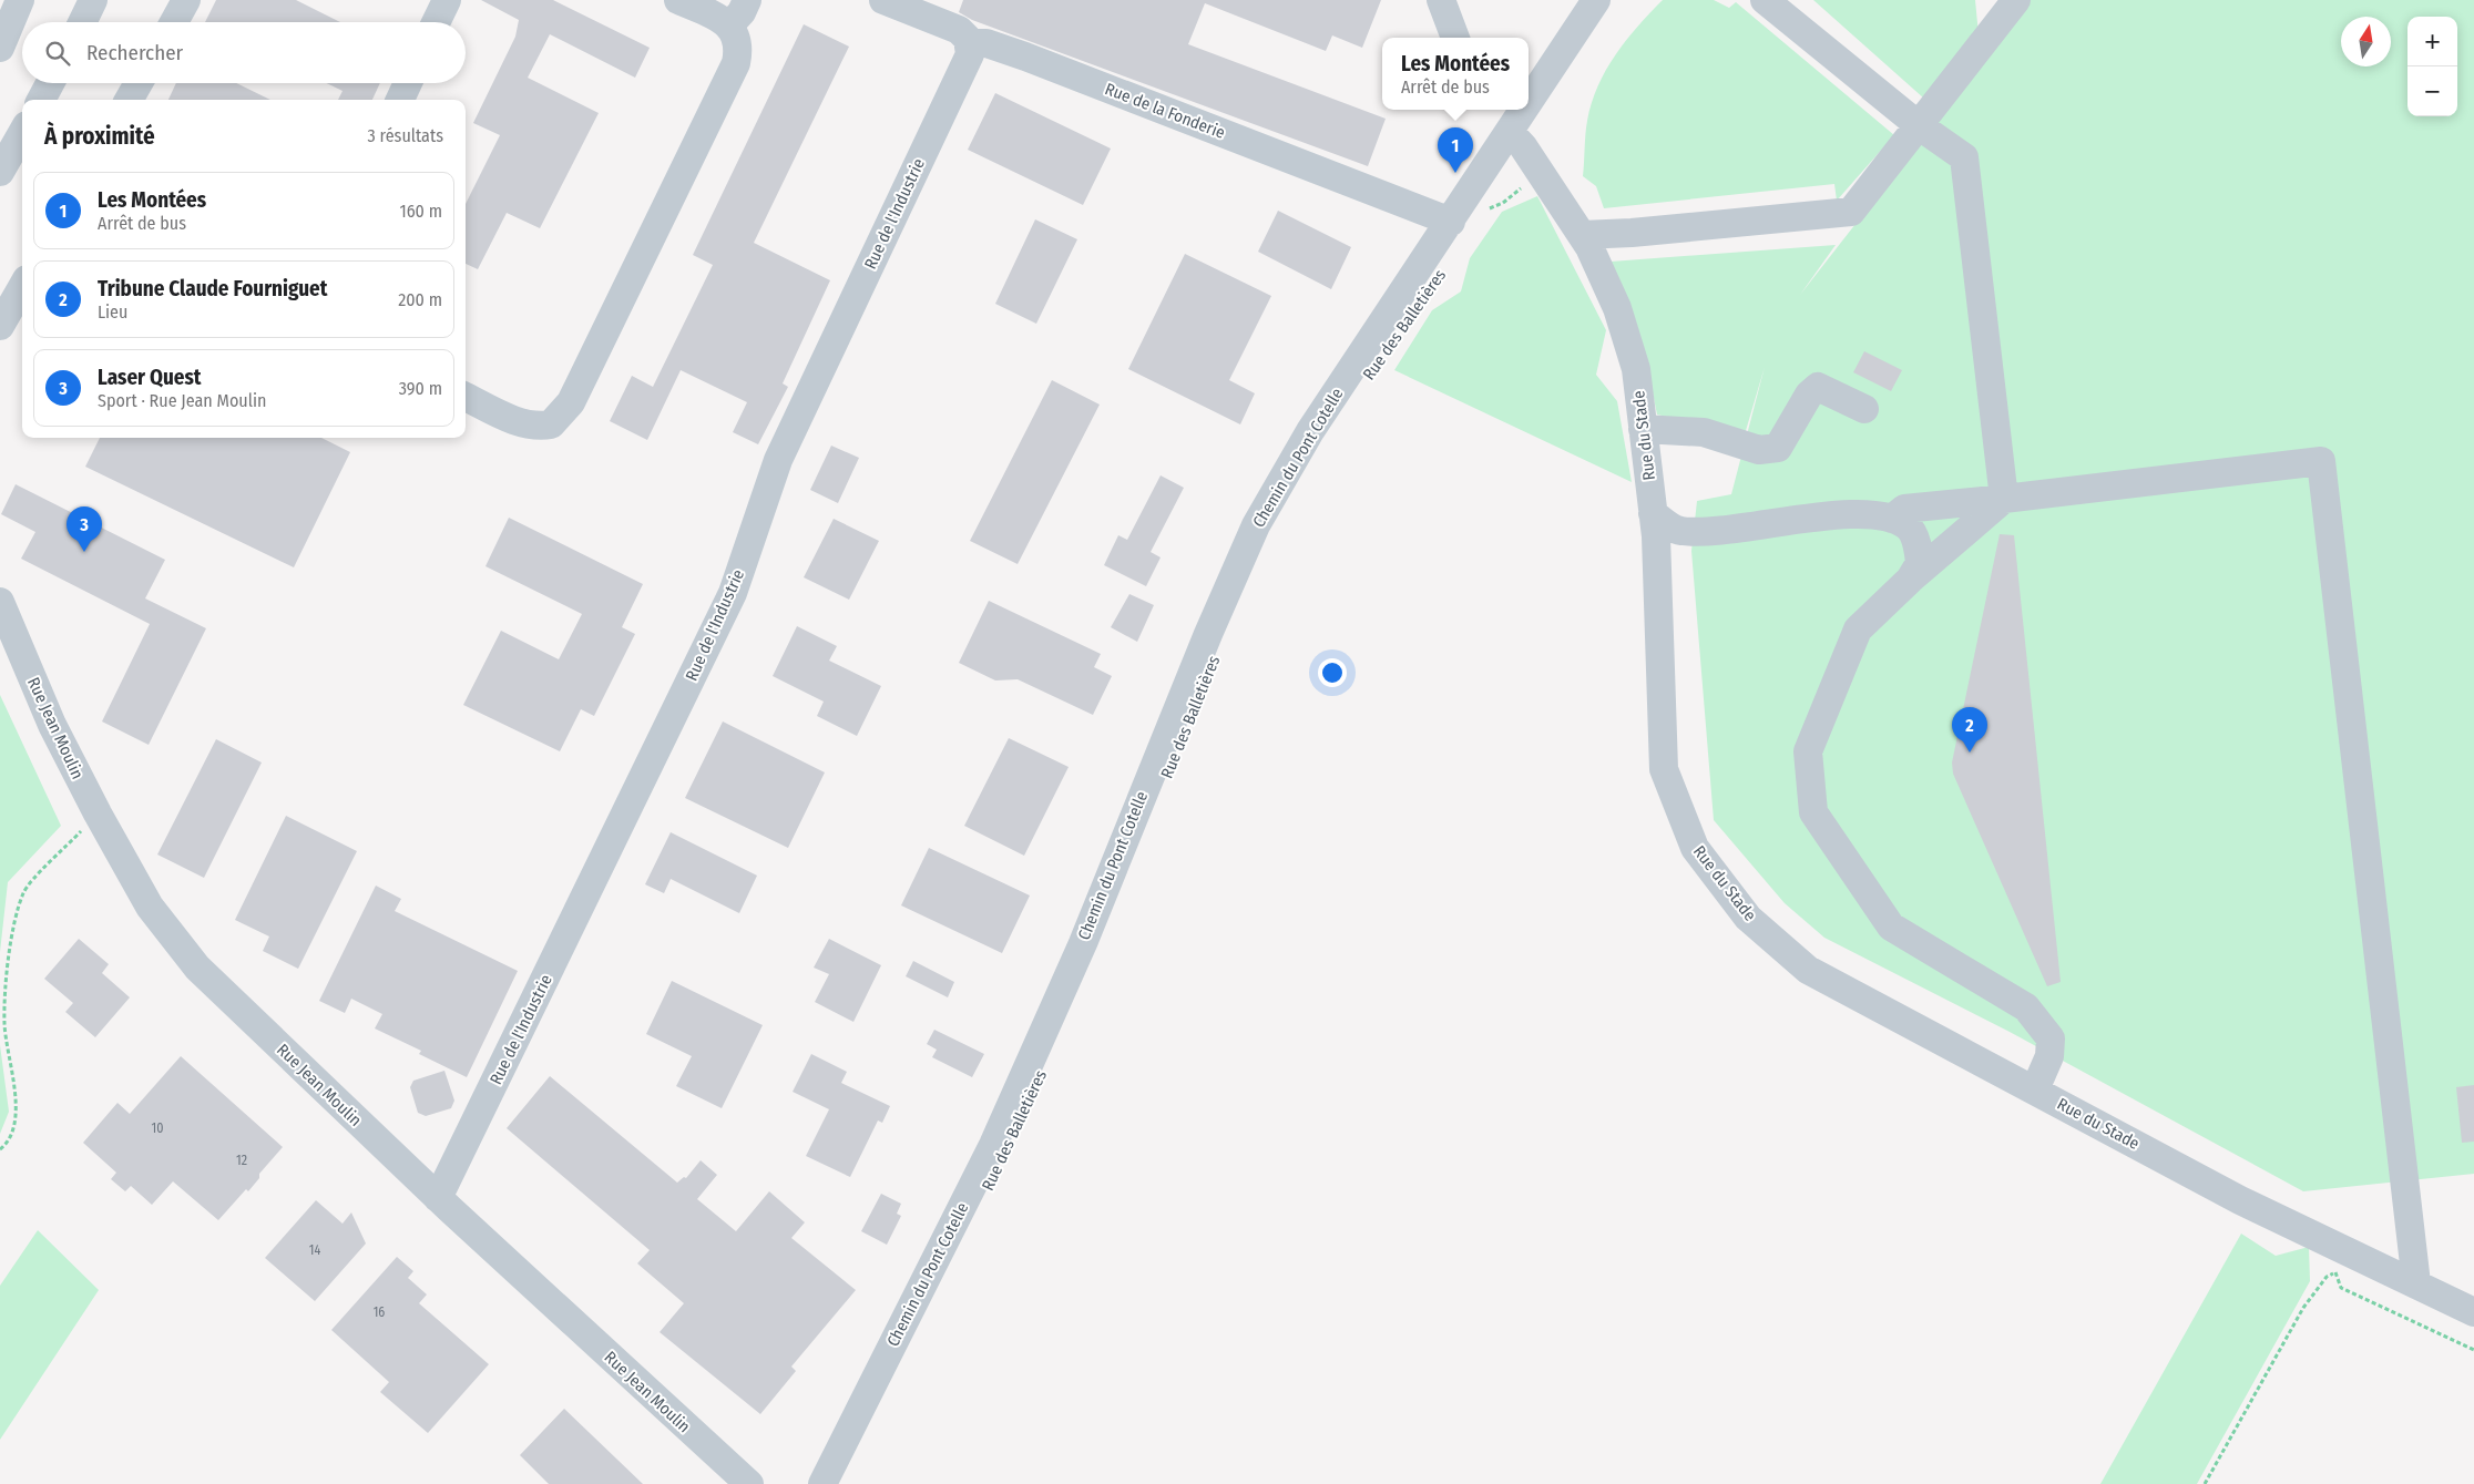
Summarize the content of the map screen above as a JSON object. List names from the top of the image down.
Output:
{
  "streets": {
    "street": [
      "Rue de la Fonderie",
      "Rue de l'Industrie",
      "Rue du Stade",
      "Chemin du Pont Cotelle",
      "Rue Jean Moulin"
    ]
  },
  "crossings": [
    ["Rue de la Fonderie", "Rue de l'Industrie"],
    ["Rue de la Fonderie", "Chemin du Pont Cotelle"],
    ["Rue de l'Industrie", "Rue Jean Moulin"],
    ["Rue du Stade", "Chemin du Pont Cotelle"]
  ],
  "house_numbers": [
    "10",
    "12",
    "14",
    "16"
  ],
  "north": "top",
  "page": {
    "map_buttons": ["+", "−"],
    "search": "Rechercher",
    "popup": ["Les Montées", "Arrêt de bus"],
    "heading": ["À proximité", "3 résultats"],
    "pins": ["1", "3", "2"],
    "list": [
      {
        "mark": "1",
        "name": "Les Montées",
        "note": "Arrêt de bus",
        "value": "160 m"
      },
      {
        "mark": "2",
        "name": "Tribune Claude Fourniguet",
        "note": "Lieu",
        "value": "200 m"
      },
      {
        "mark": "3",
        "name": "Laser Quest",
        "note": "Sport · Rue Jean Moulin",
        "value": "390 m"
      }
    ]
  }
}
